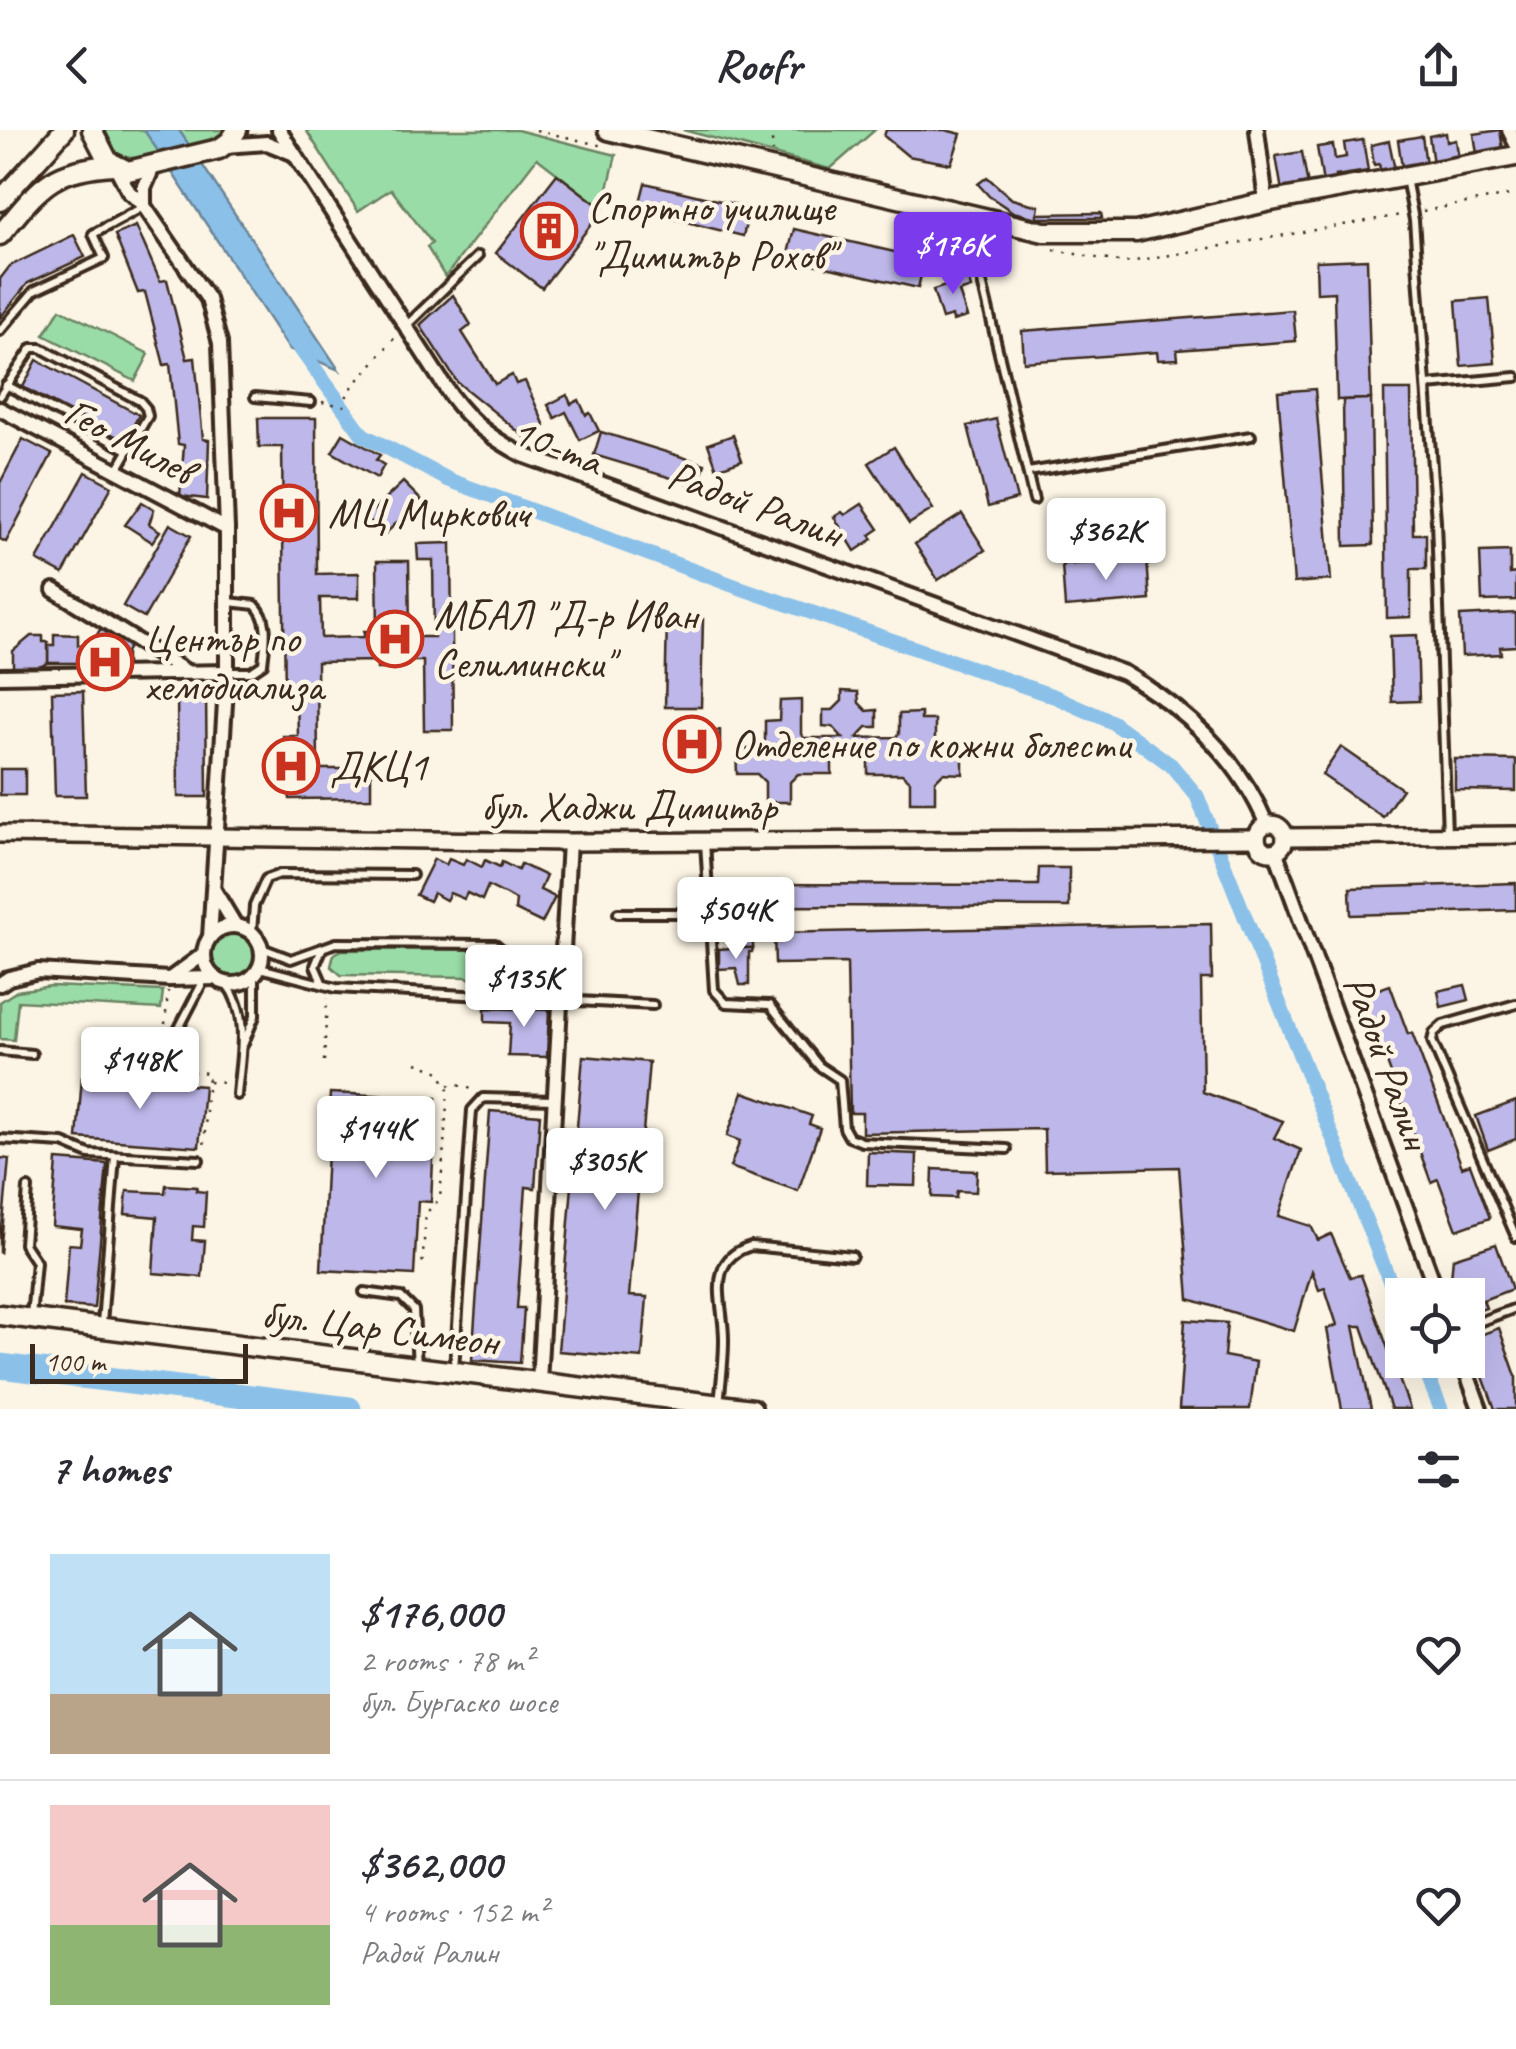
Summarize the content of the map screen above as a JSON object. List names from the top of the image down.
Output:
{
  "streets": {
    "main road": ["бул. Цар Симеон"],
    "street": ["Гео Милев", "Радой Ралин", "бул. Хаджи Димитър"]
  },
  "crossings": [
    ["Радой Ралин", "бул. Хаджи Димитър"]
  ],
  "places": {
    "building": ["Спортно училище \"Димитър Рохов\""],
    "hospital": [
      "МЦ Миркович",
      "МБАЛ \"Д-р Иван Селимински\"",
      "Център по хемодиализа",
      "Отделение по кожни болести",
      "ДКЦ1"
    ]
  },
  "scale_bar": "100 m",
  "page": {
    "header": "Roofr",
    "price": [
      "$176K",
      "$362K",
      "$504K",
      "$135K",
      "$148K",
      "$144K",
      "$305K"
    ],
    "scale": "100 m",
    "heading": "7 homes",
    "list": [
      {
        "name": "$176,000",
        "note": "2 rooms · 78 m² · бул. Бургаско шосе"
      },
      {
        "name": "$362,000",
        "note": "4 rooms · 152 m² · Радой Ралин"
      }
    ]
  }
}
